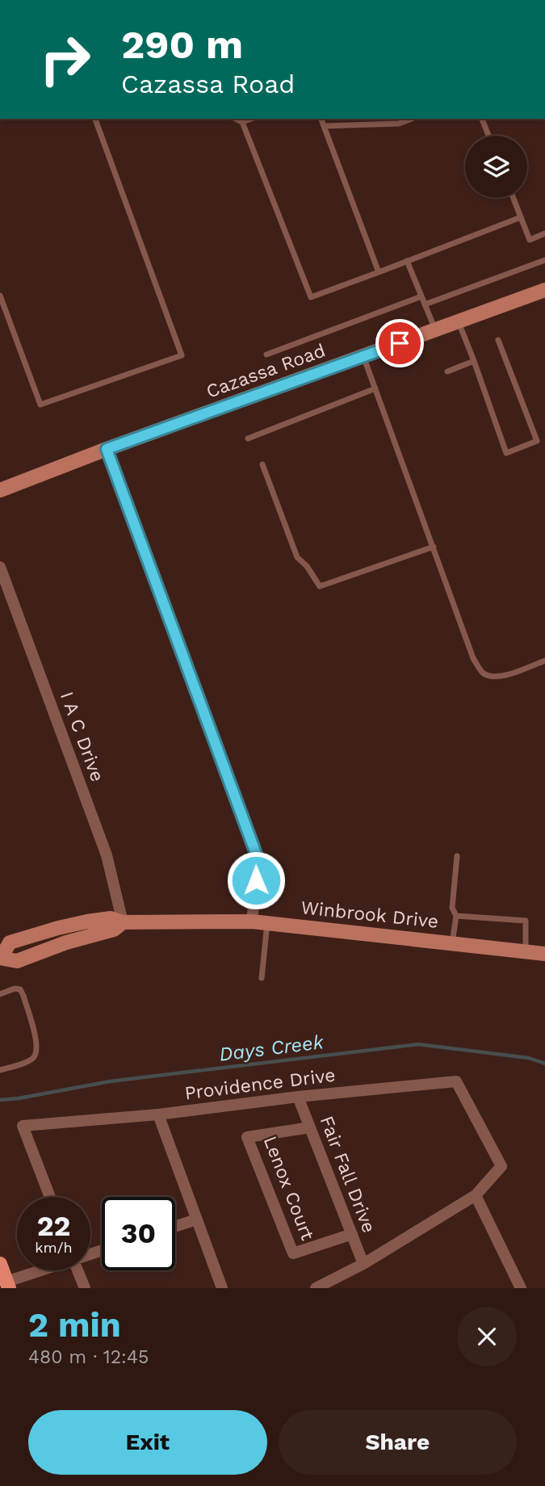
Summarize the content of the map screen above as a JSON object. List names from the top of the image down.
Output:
{
  "streets": {
    "street": [
      "Cazassa Road",
      "I A C Drive",
      "Winbrook Drive",
      "Providence Drive",
      "Fair Fall Drive",
      "Lenox Court"
    ]
  },
  "crossings": [
    ["I A C Drive", "Winbrook Drive"],
    ["Providence Drive", "Fair Fall Drive"],
    ["Fair Fall Drive", "Lenox Court"]
  ],
  "water": ["Days Creek"],
  "page": {
    "turn": ["290 m", "Cazassa Road"],
    "speed": "22 km/h",
    "limit": "30",
    "heading": ["2 min", "480 m · 12:45"],
    "buttons": ["Exit", "Share"]
  }
}
